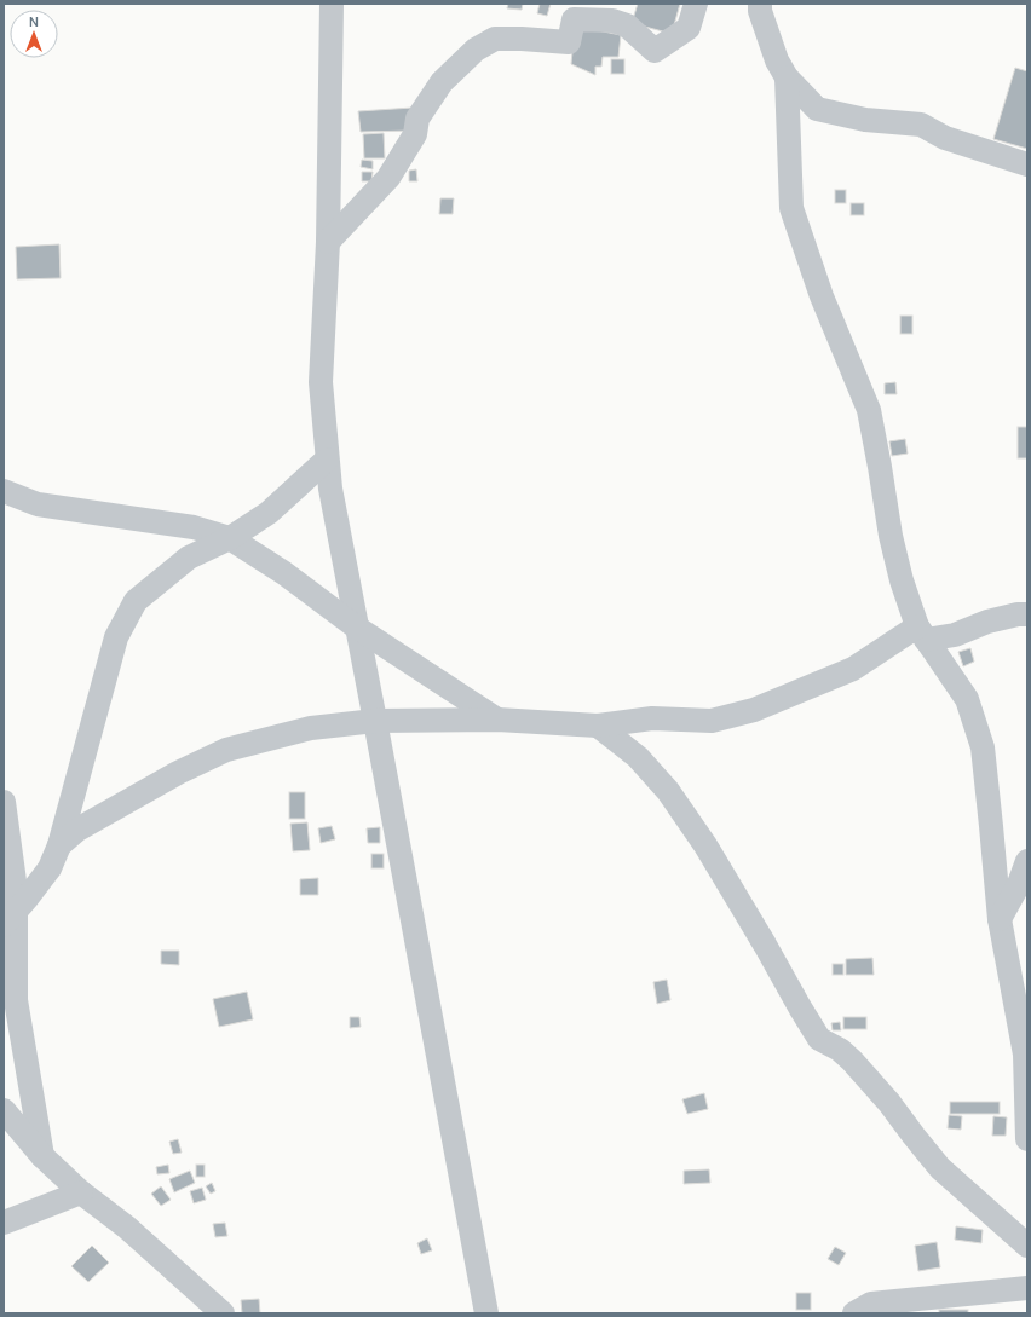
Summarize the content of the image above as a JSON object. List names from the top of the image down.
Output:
{
  "north": "top"
}
